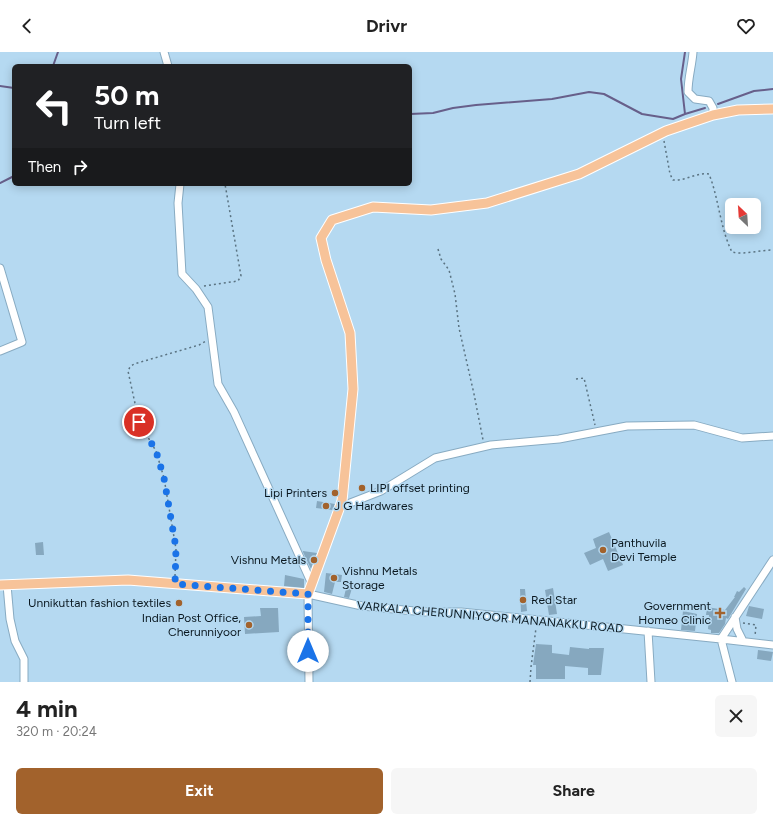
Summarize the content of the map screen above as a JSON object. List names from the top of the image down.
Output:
{
  "streets": {
    "main road": ["VARKALA CHERUNNIYOOR MANANAKKU ROAD"]
  },
  "places": {
    "other": [
      "LIPI offset printing",
      "Lipi Printers",
      "J G Hardwares",
      "Panthuvila Devi Temple",
      "Vishnu Metals",
      "Vishnu Metals Storage",
      "Red Star",
      "Unnikuttan fashion textiles",
      "Indian Post Office, Cherunniyoor"
    ],
    "health": ["Government Homeo Clinic"]
  },
  "north": "top left",
  "page": {
    "header": "Drivr",
    "turn": ["50 m", "Turn left"],
    "then": "Then",
    "heading": ["4 min", "320 m · 20:24"],
    "buttons": ["Exit", "Share"]
  }
}
